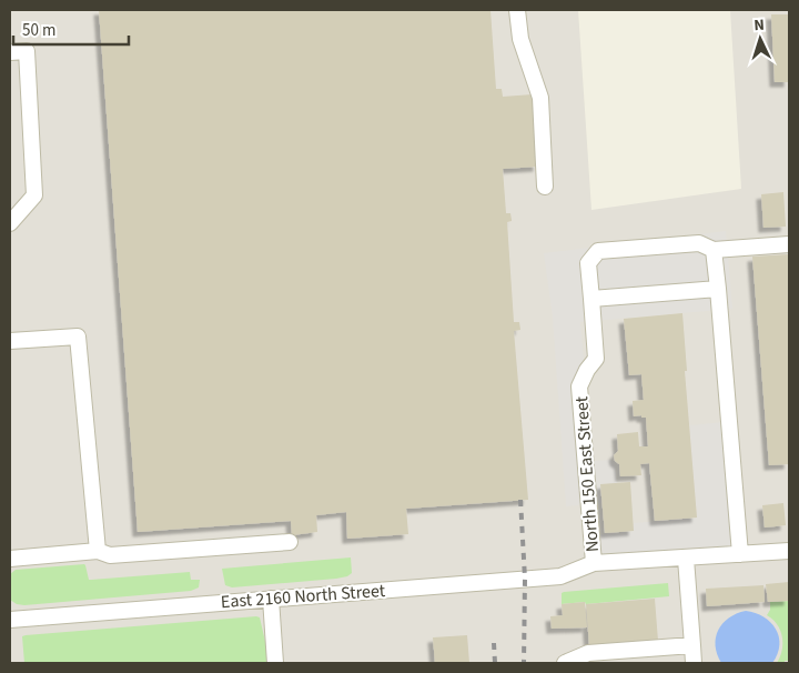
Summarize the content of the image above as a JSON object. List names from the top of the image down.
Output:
{
  "streets": {
    "street": ["North 150 East Street", "East 2160 North Street"]
  },
  "crossings": [
    ["North 150 East Street", "East 2160 North Street"]
  ],
  "scale_bar": "50 m",
  "north": "top"
}
